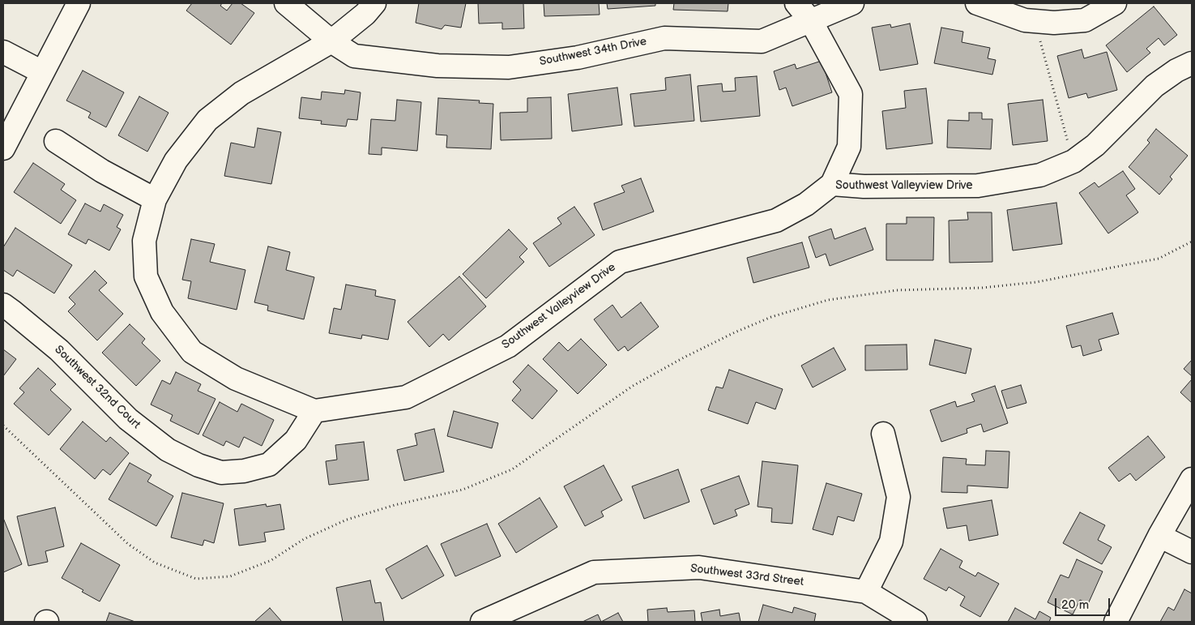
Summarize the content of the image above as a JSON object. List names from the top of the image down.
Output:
{
  "streets": {
    "street": [
      "Southwest 34th Drive",
      "Southwest Valleyview Drive",
      "Southwest 32nd Court",
      "Southwest 33rd Street"
    ]
  },
  "crossings": [
    ["Southwest Valleyview Drive", "Southwest 32nd Court"]
  ],
  "scale_bar": "20 m"
}
